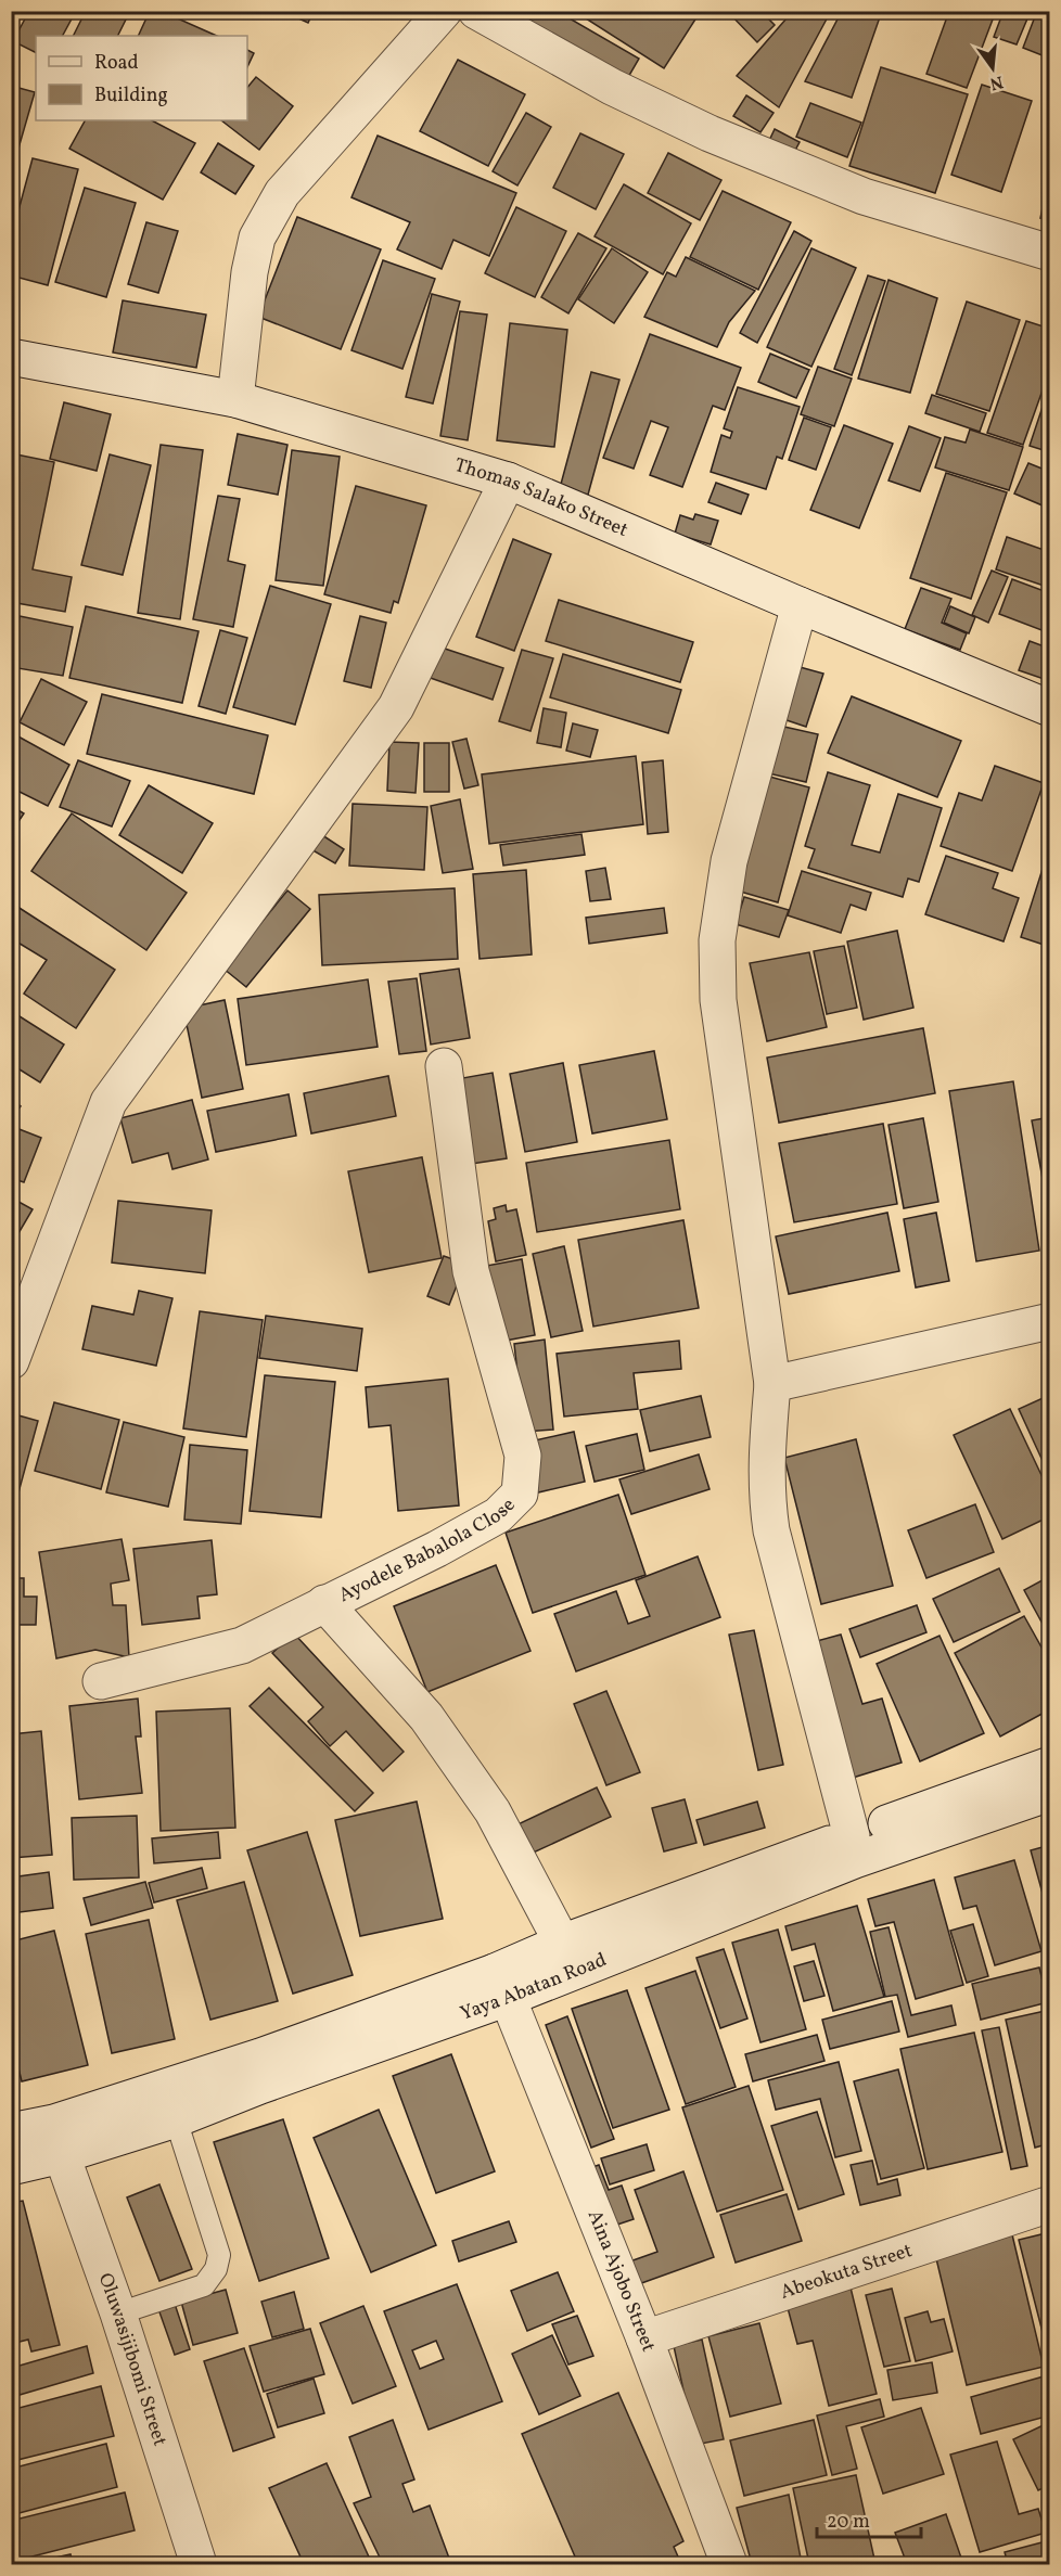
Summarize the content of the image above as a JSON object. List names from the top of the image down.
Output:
{
  "streets": {
    "street": [
      "Thomas Salako Street",
      "Ayodele Babalola Close",
      "Yaya Abatan Road",
      "Abeokuta Street",
      "Aina Ajobo Street",
      "Oluwasijibomi Street"
    ]
  },
  "crossings": [
    ["Yaya Abatan Road", "Aina Ajobo Street"],
    ["Yaya Abatan Road", "Oluwasijibomi Street"],
    ["Abeokuta Street", "Aina Ajobo Street"]
  ],
  "legend": ["Road", "Building"],
  "scale_bar": "20 m",
  "north": "bottom"
}
